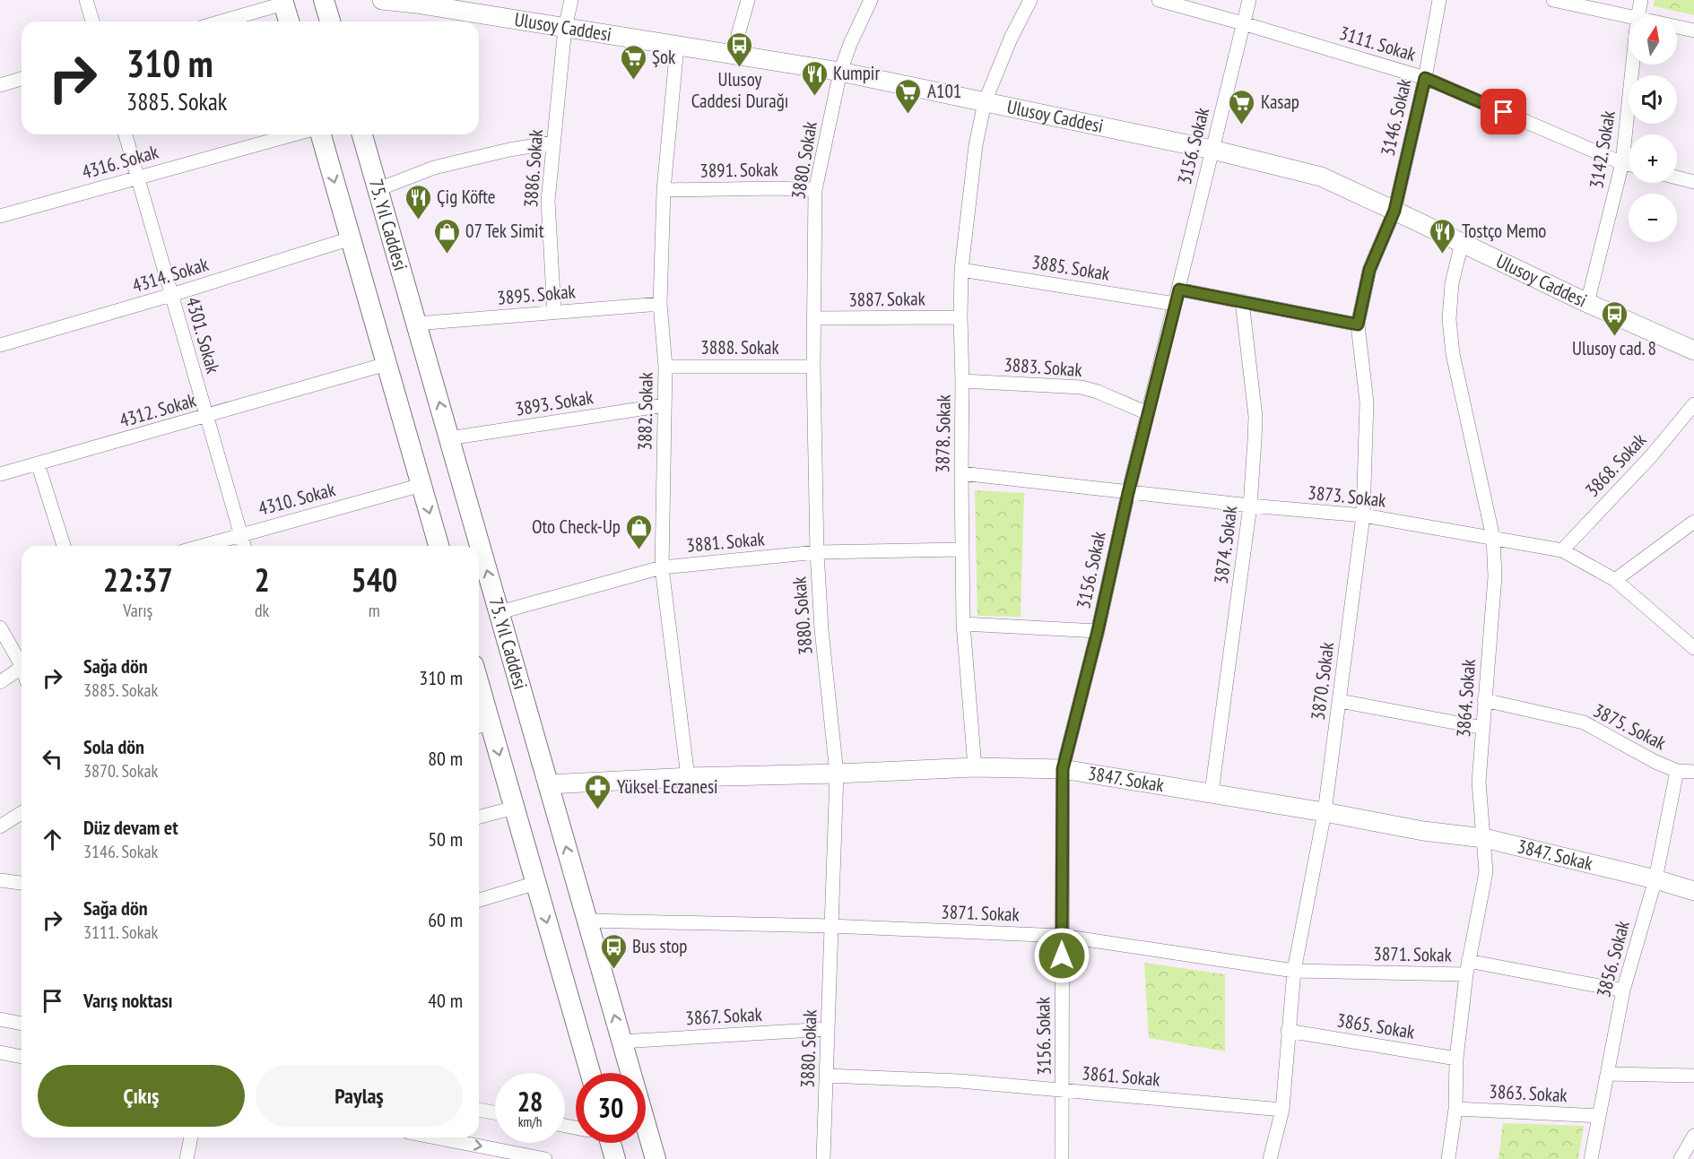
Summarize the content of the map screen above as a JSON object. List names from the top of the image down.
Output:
{
  "streets": {
    "main road": ["75. Yıl Caddesi"],
    "street": [
      "Ulusoy Caddesi",
      "3111. Sokak",
      "3146. Sokak",
      "3156. Sokak",
      "3142. Sokak",
      "3880. Sokak",
      "4316. Sokak",
      "3886. Sokak",
      "3891. Sokak",
      "3885. Sokak",
      "4314. Sokak",
      "3895. Sokak",
      "3887. Sokak",
      "4301. Sokak",
      "3888. Sokak",
      "3883. Sokak",
      "3893. Sokak",
      "4312. Sokak",
      "3882. Sokak",
      "3878. Sokak",
      "3868. Sokak",
      "3873. Sokak",
      "4310. Sokak",
      "3881. Sokak",
      "3874. Sokak",
      "3870. Sokak",
      "3864. Sokak",
      "3875. Sokak",
      "3847. Sokak",
      "3871. Sokak",
      "3856. Sokak",
      "3867. Sokak",
      "3865. Sokak",
      "3861. Sokak",
      "3863. Sokak"
    ]
  },
  "crossings": [
    ["Ulusoy Caddesi", "3146. Sokak"],
    ["Ulusoy Caddesi", "3156. Sokak"],
    ["Ulusoy Caddesi", "3142. Sokak"],
    ["Ulusoy Caddesi", "3880. Sokak"],
    ["Ulusoy Caddesi", "3886. Sokak"],
    ["Ulusoy Caddesi", "3882. Sokak"],
    ["Ulusoy Caddesi", "3878. Sokak"],
    ["Ulusoy Caddesi", "3870. Sokak"],
    ["Ulusoy Caddesi", "3864. Sokak"],
    ["3111. Sokak", "3146. Sokak"],
    ["3111. Sokak", "3156. Sokak"],
    ["3111. Sokak", "3142. Sokak"],
    ["3146. Sokak", "3870. Sokak"],
    ["3156. Sokak", "3885. Sokak"],
    ["3156. Sokak", "3883. Sokak"],
    ["3156. Sokak", "3873. Sokak"],
    ["3156. Sokak", "3847. Sokak"],
    ["3156. Sokak", "3871. Sokak"],
    ["3156. Sokak", "3861. Sokak"],
    ["3880. Sokak", "3891. Sokak"],
    ["3880. Sokak", "3887. Sokak"],
    ["3880. Sokak", "3888. Sokak"],
    ["3880. Sokak", "3881. Sokak"],
    ["3880. Sokak", "3847. Sokak"],
    ["3880. Sokak", "3871. Sokak"],
    ["3880. Sokak", "3867. Sokak"],
    ["3880. Sokak", "3861. Sokak"],
    ["4316. Sokak", "4301. Sokak"],
    ["3886. Sokak", "3895. Sokak"],
    ["3891. Sokak", "3882. Sokak"],
    ["75. Yıl Caddesi", "3895. Sokak"],
    ["75. Yıl Caddesi", "3893. Sokak"],
    ["75. Yıl Caddesi", "3881. Sokak"],
    ["75. Yıl Caddesi", "3847. Sokak"],
    ["75. Yıl Caddesi", "3871. Sokak"],
    ["75. Yıl Caddesi", "3867. Sokak"],
    ["3885. Sokak", "3878. Sokak"],
    ["4314. Sokak", "4301. Sokak"],
    ["3895. Sokak", "3882. Sokak"],
    ["3887. Sokak", "3878. Sokak"],
    ["4301. Sokak", "4312. Sokak"],
    ["4301. Sokak", "4310. Sokak"],
    ["3888. Sokak", "3882. Sokak"],
    ["3883. Sokak", "3878. Sokak"],
    ["3893. Sokak", "3882. Sokak"],
    ["3882. Sokak", "3881. Sokak"],
    ["3882. Sokak", "3847. Sokak"],
    ["3878. Sokak", "3873. Sokak"],
    ["3878. Sokak", "3881. Sokak"],
    ["3878. Sokak", "3847. Sokak"],
    ["3868. Sokak", "3873. Sokak"],
    ["3873. Sokak", "3874. Sokak"],
    ["3873. Sokak", "3870. Sokak"],
    ["3873. Sokak", "3864. Sokak"],
    ["3874. Sokak", "3847. Sokak"],
    ["3870. Sokak", "3847. Sokak"],
    ["3870. Sokak", "3871. Sokak"],
    ["3870. Sokak", "3865. Sokak"],
    ["3870. Sokak", "3861. Sokak"],
    ["3864. Sokak", "3875. Sokak"],
    ["3864. Sokak", "3847. Sokak"],
    ["3864. Sokak", "3871. Sokak"],
    ["3864. Sokak", "3865. Sokak"],
    ["3864. Sokak", "3863. Sokak"],
    ["3875. Sokak", "3856. Sokak"],
    ["3847. Sokak", "3856. Sokak"],
    ["3871. Sokak", "3856. Sokak"],
    ["3856. Sokak", "3863. Sokak"]
  ],
  "places": {
    "bus stop": ["Ulusoy Caddesi Durağı", "Ulusoy cad. 8", "Bus stop"],
    "supermarket": ["Şok", "A101", "Kasap"],
    "restaurant": ["Kumpir", "Çig Köfte", "Tostço Memo"],
    "shop": ["07 Tek Simit", "Oto Check-Up"],
    "pharmacy": ["Yüksel Eczanesi"]
  },
  "north": "top",
  "page": {
    "map_buttons": ["+", "−"],
    "turn": ["310 m", "3885. Sokak"],
    "eta": [
      "22:37",
      "Varış",
      "2",
      "dk",
      "540",
      "m"
    ],
    "list": [
      {
        "name": "Sağa dön",
        "note": "3885. Sokak",
        "value": "310 m"
      },
      {
        "name": "Sola dön",
        "note": "3870. Sokak",
        "value": "80 m"
      },
      {
        "name": "Düz devam et",
        "note": "3146. Sokak",
        "value": "50 m"
      },
      {
        "name": "Sağa dön",
        "note": "3111. Sokak",
        "value": "60 m"
      },
      {
        "name": "Varış noktası",
        "value": "40 m"
      }
    ],
    "buttons": ["Çıkış", "Paylaş"],
    "speed": "28 km/h",
    "limit": "30"
  }
}
